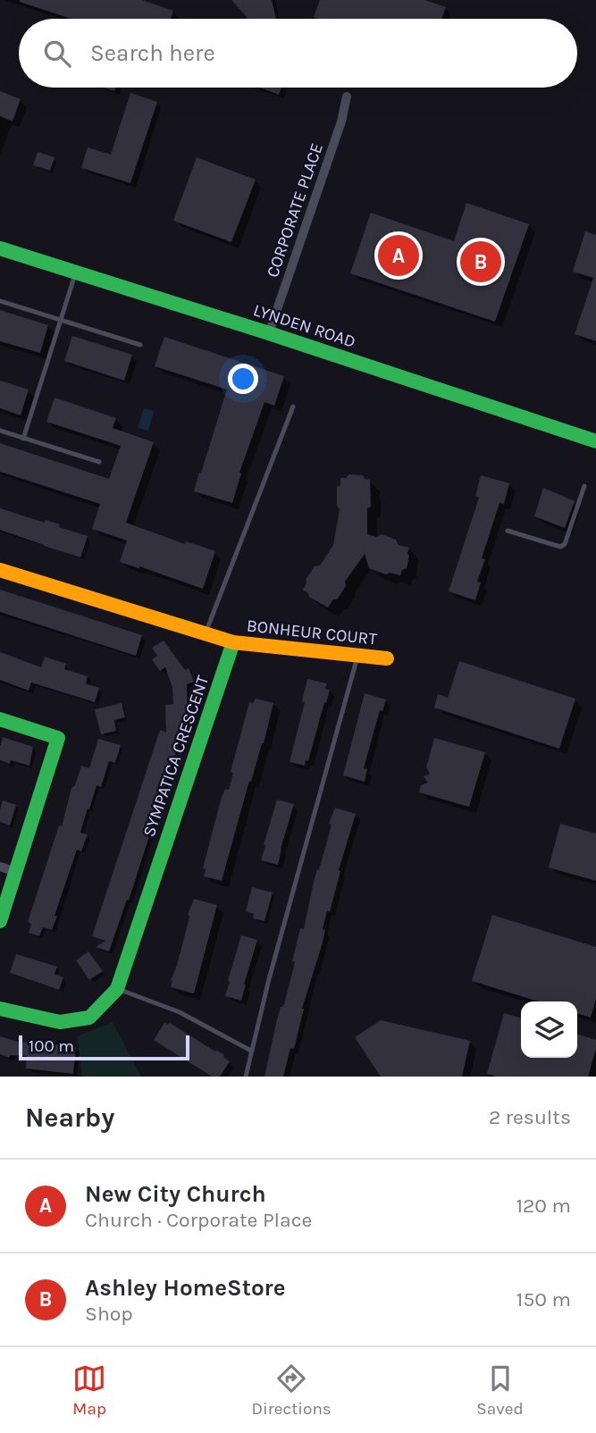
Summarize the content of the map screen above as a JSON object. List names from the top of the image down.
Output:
{
  "streets": {
    "street": [
      "CORPORATE PLACE",
      "LYNDEN ROAD",
      "BONHEUR COURT",
      "SYMPATICA CRESCENT"
    ]
  },
  "crossings": [
    ["CORPORATE PLACE", "LYNDEN ROAD"],
    ["BONHEUR COURT", "SYMPATICA CRESCENT"]
  ],
  "scale_bar": "100 m",
  "page": {
    "search": "Search here",
    "pins": ["A", "B"],
    "scale": "100 m",
    "heading": ["Nearby", "2 results"],
    "list": [
      {
        "mark": "A",
        "name": "New City Church",
        "note": "Church · Corporate Place",
        "value": "120 m"
      },
      {
        "mark": "B",
        "name": "Ashley HomeStore",
        "note": "Shop",
        "value": "150 m"
      }
    ],
    "nav": ["Map", "Directions", "Saved"]
  }
}
